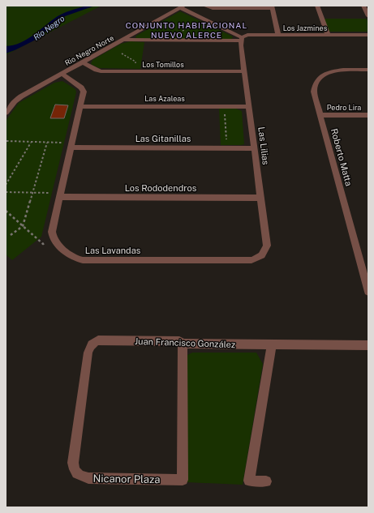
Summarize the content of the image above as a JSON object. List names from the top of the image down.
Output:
{
  "streets": {
    "street": [
      "Los Jazmines",
      "Rio Negro Norte",
      "Los Tomillos",
      "Las Azaleas",
      "Pedro Lira",
      "Las Gitanillas",
      "Las Lilias",
      "Roberto Matta",
      "Los Rododendros",
      "Las Lavandas",
      "Juan Francisco González",
      "Nicanor Plaza"
    ]
  },
  "crossings": [
    ["Los Jazmines", "Rio Negro Norte"],
    ["Los Jazmines", "Las Lilias"],
    ["Rio Negro Norte", "Los Tomillos"],
    ["Los Tomillos", "Las Lilias"],
    ["Las Azaleas", "Las Lilias"],
    ["Pedro Lira", "Roberto Matta"],
    ["Las Gitanillas", "Las Lilias"],
    ["Las Lilias", "Los Rododendros"],
    ["Las Lilias", "Las Lavandas"],
    ["Juan Francisco González", "Nicanor Plaza"]
  ],
  "districts": ["CONJUNTO HABITACIONAL NUEVO ALERCE"],
  "water": ["Río Negro"]
}
